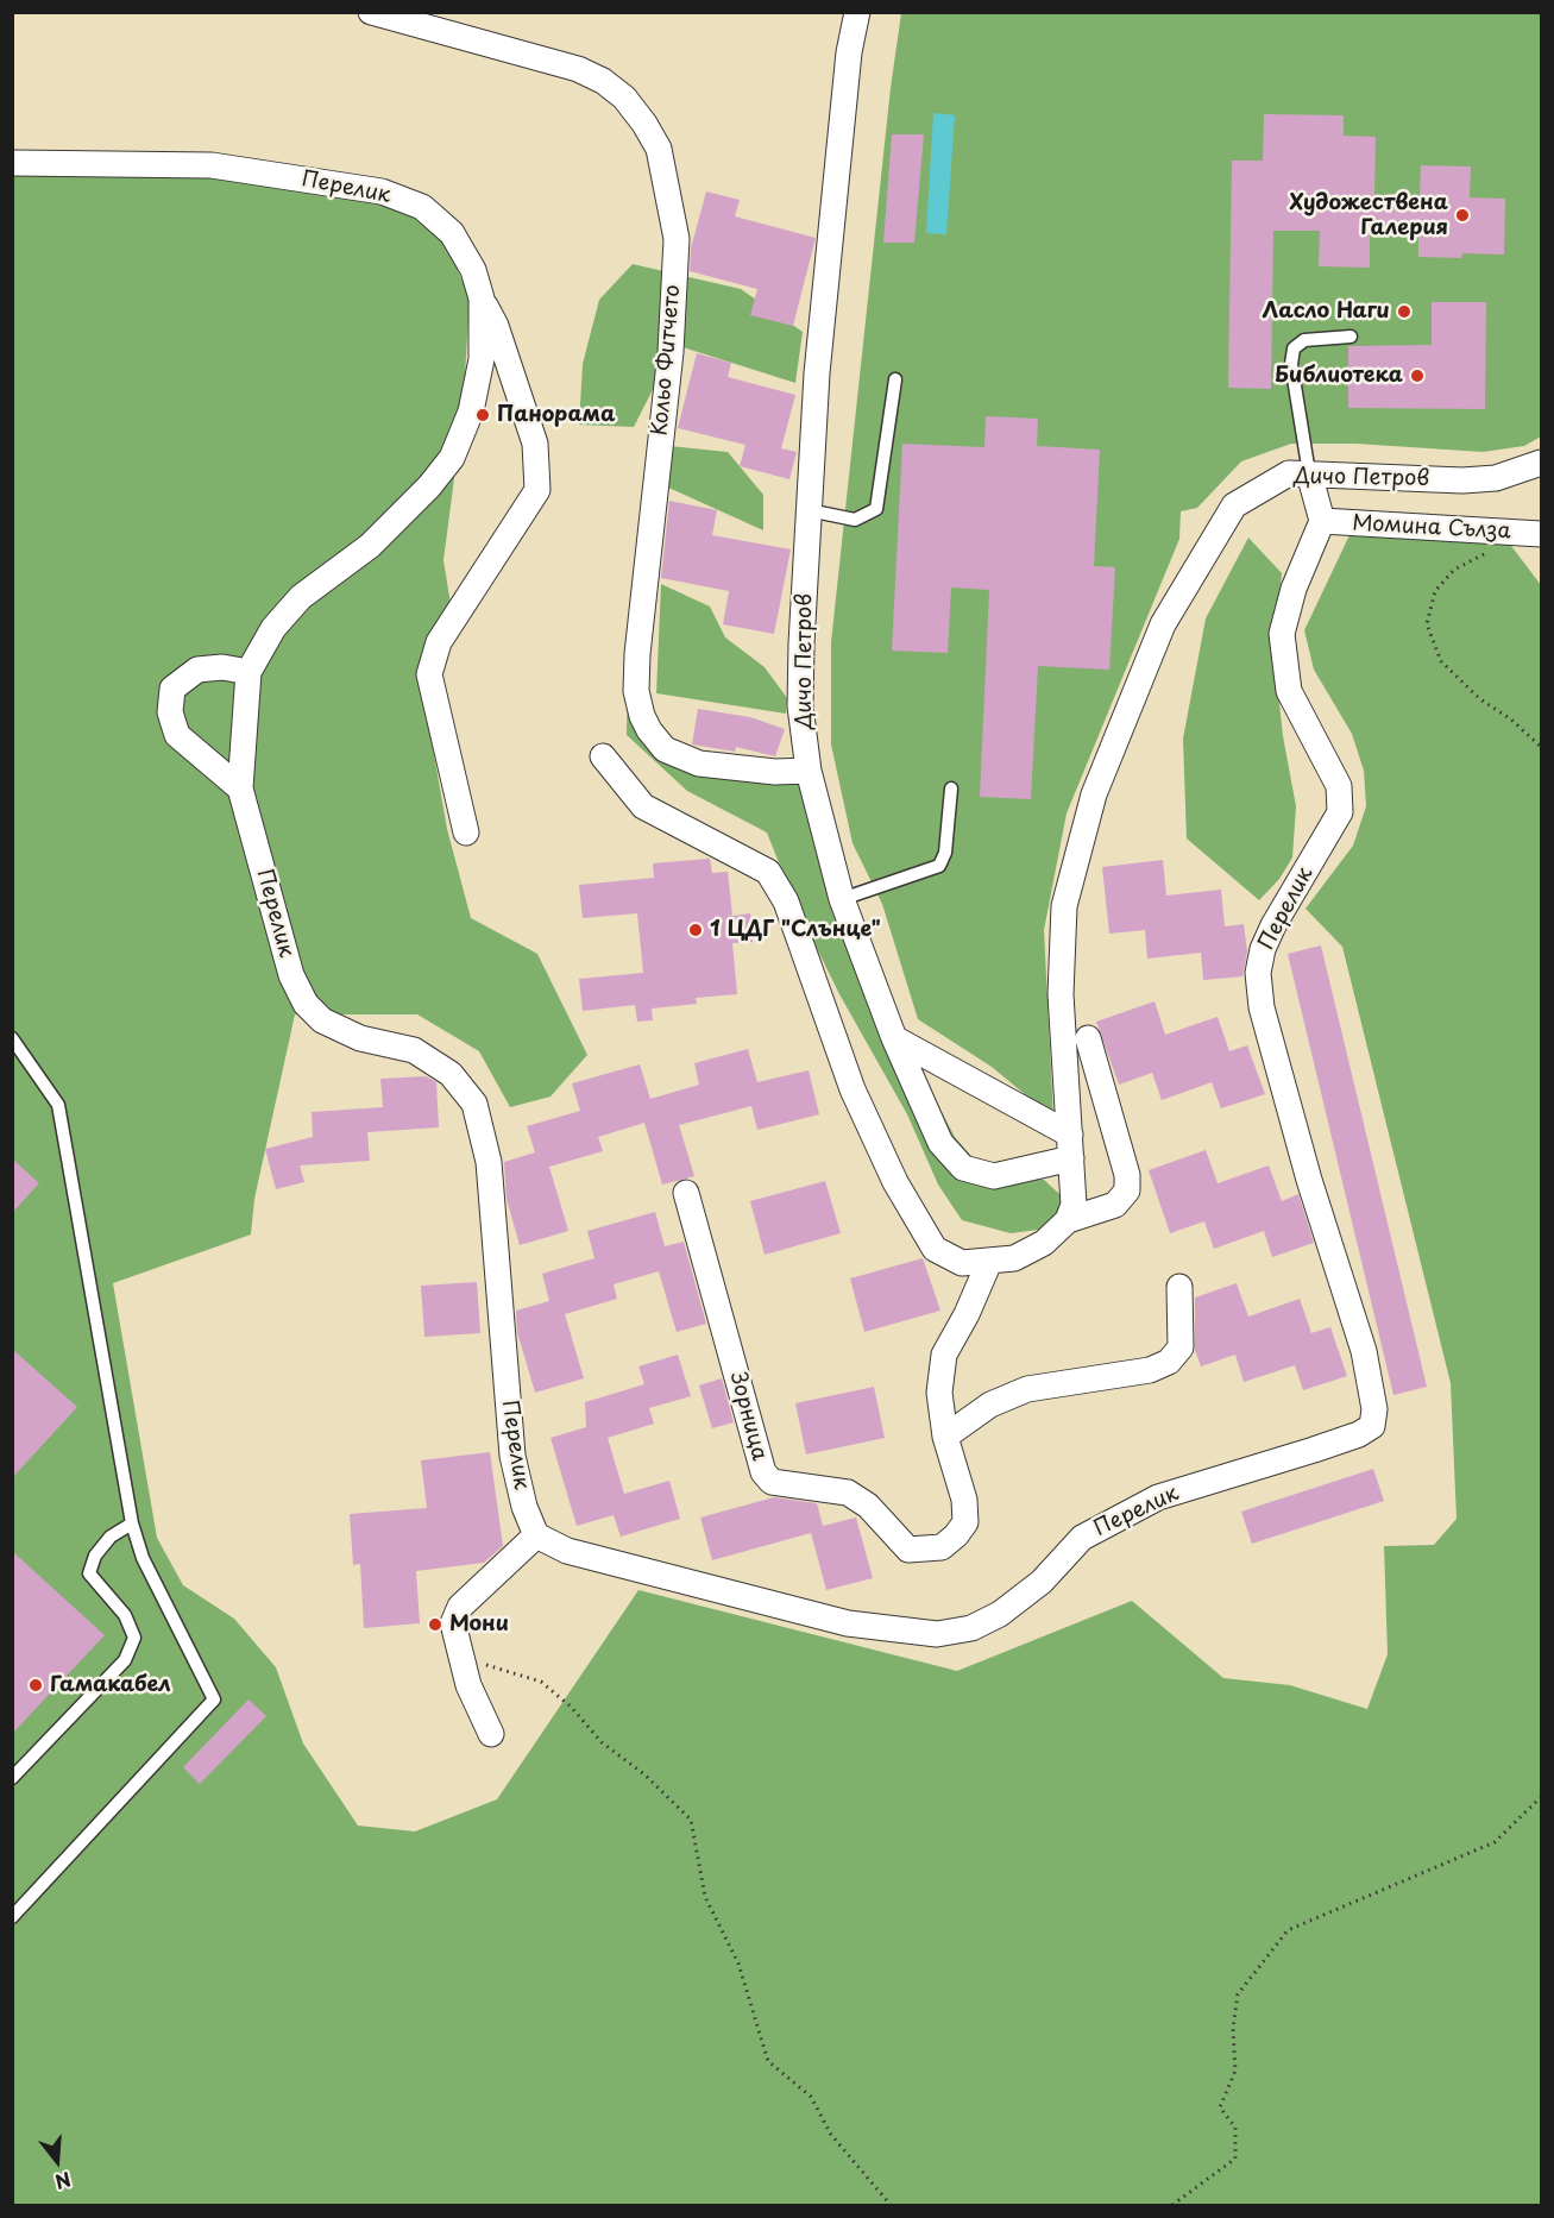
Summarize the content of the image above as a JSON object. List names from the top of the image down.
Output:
{
  "streets": {
    "street": [
      "Перелик",
      "Кольо Фитчето",
      "Дичо Петров",
      "Момина Сълза",
      "Зорница"
    ]
  },
  "crossings": [
    ["Перелик", "Момина Сълза"],
    ["Кольо Фитчето", "Дичо Петров"]
  ],
  "places": [
    "Художествена Галерия",
    "Ласло Наги",
    "Библиотека",
    "Панорама",
    "1 ЦДГ \"Слънце\"",
    "Мони",
    "Гамакабел"
  ],
  "north": "bottom"
}
